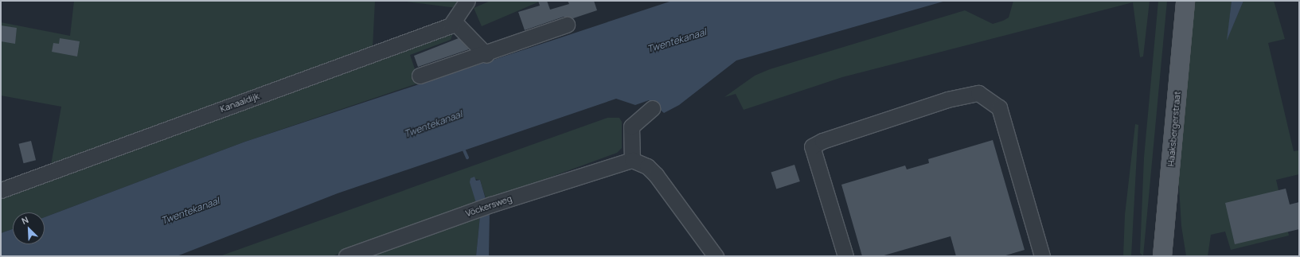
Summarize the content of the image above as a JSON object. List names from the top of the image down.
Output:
{
  "streets": {
    "main road": ["Haaksbergerstraat"],
    "street": ["Kanaaldijk", "Vöckersweg"]
  },
  "water": ["Twentekanaal"],
  "north": "top left"
}
